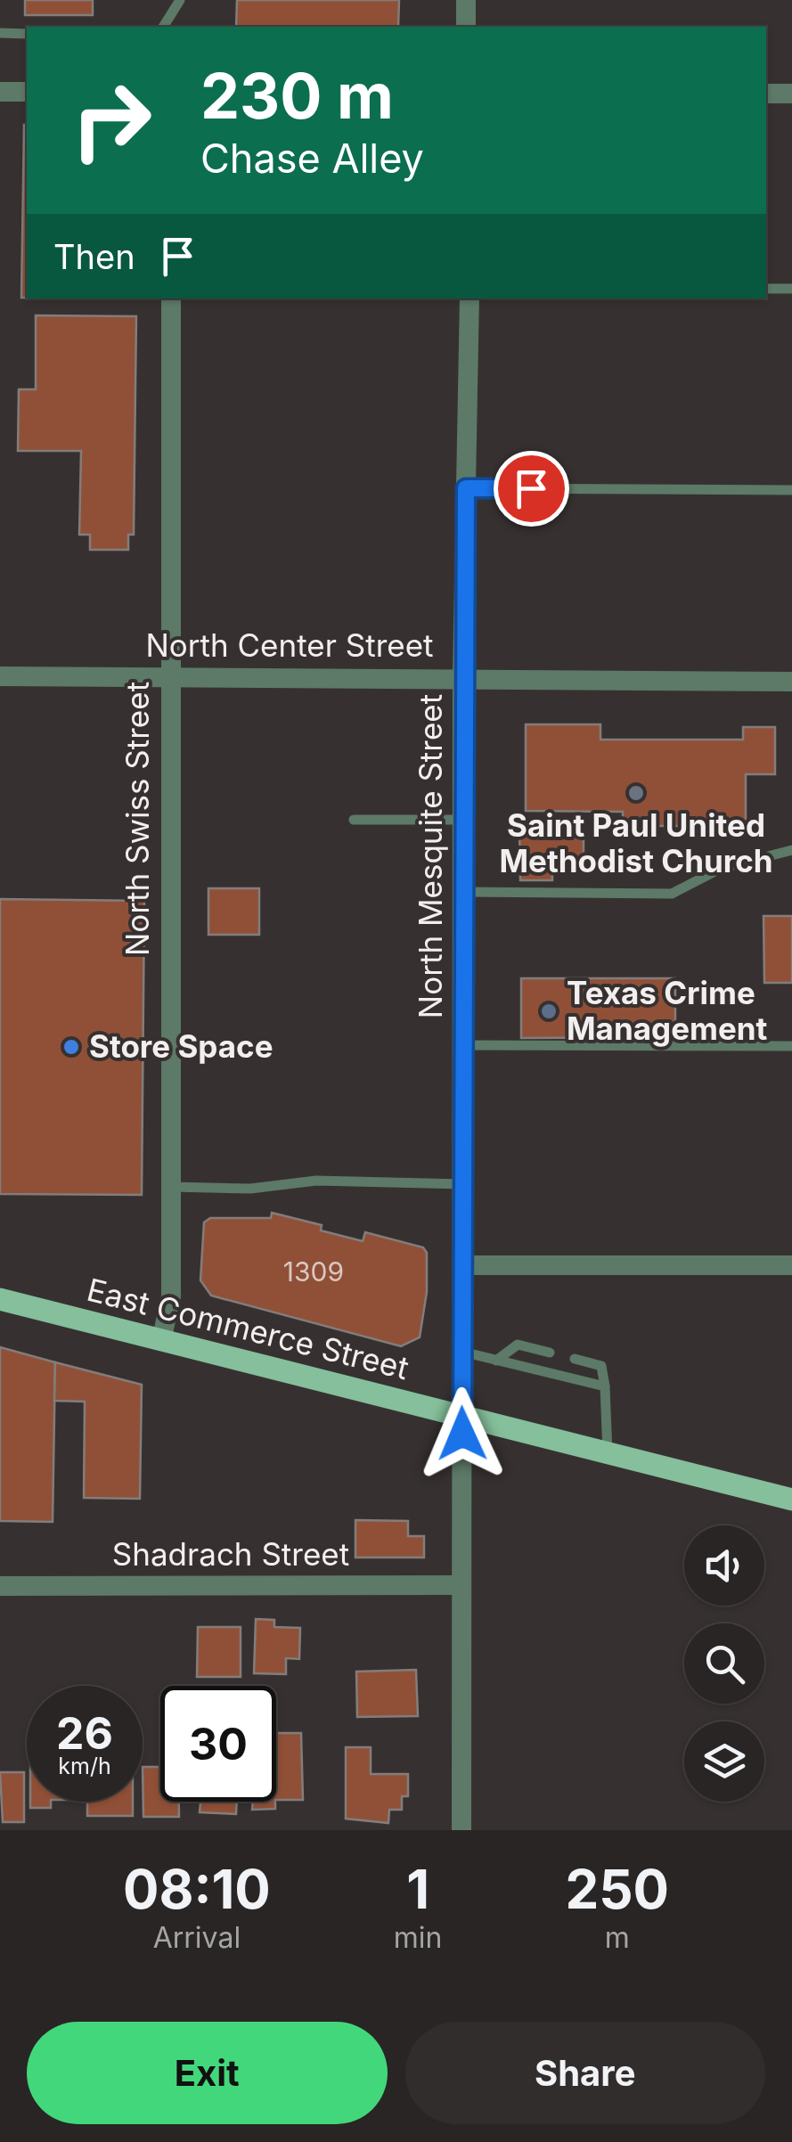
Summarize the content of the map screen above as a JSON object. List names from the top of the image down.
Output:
{
  "streets": {
    "main road": ["East Commerce Street"],
    "street": [
      "North Center Street",
      "North Swiss Street",
      "North Mesquite Street",
      "Shadrach Street"
    ]
  },
  "crossings": [
    ["North Center Street", "North Swiss Street"],
    ["North Center Street", "North Mesquite Street"],
    ["North Swiss Street", "East Commerce Street"],
    ["North Mesquite Street", "East Commerce Street"],
    ["North Mesquite Street", "Shadrach Street"]
  ],
  "places": ["Saint Paul United Methodist Church", "Texas Crime Management", "Store Space"],
  "house_numbers": ["1309"],
  "page": {
    "turn": ["230 m", "Chase Alley"],
    "then": "Then",
    "speed": "26 km/h",
    "limit": "30",
    "eta": [
      "08:10",
      "Arrival",
      "1",
      "min",
      "250",
      "m"
    ],
    "buttons": ["Exit", "Share"]
  }
}
